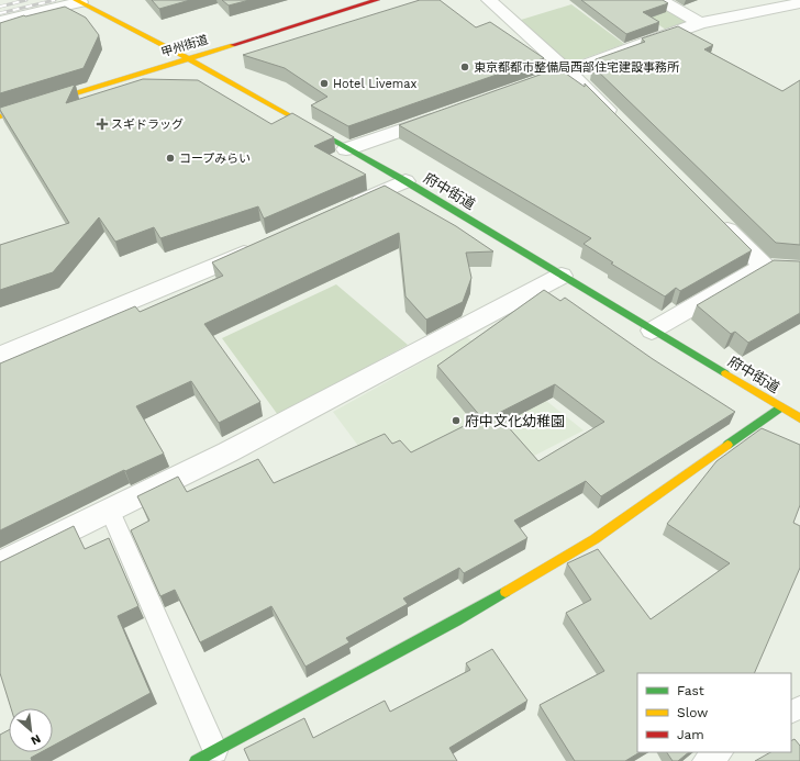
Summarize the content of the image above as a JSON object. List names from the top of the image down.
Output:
{
  "streets": {
    "main road": ["甲州街道", "府中街道"]
  },
  "crossings": [
    ["甲州街道", "府中街道"]
  ],
  "places": {
    "other": [
      "東京都都市整備局西部住宅建設事務所",
      "Hotel Livemax",
      "コープみらい",
      "府中文化幼稚園"
    ],
    "health": ["スギドラッグ"]
  },
  "legend": ["Fast", "Slow", "Jam"],
  "north": "bottom right"
}
